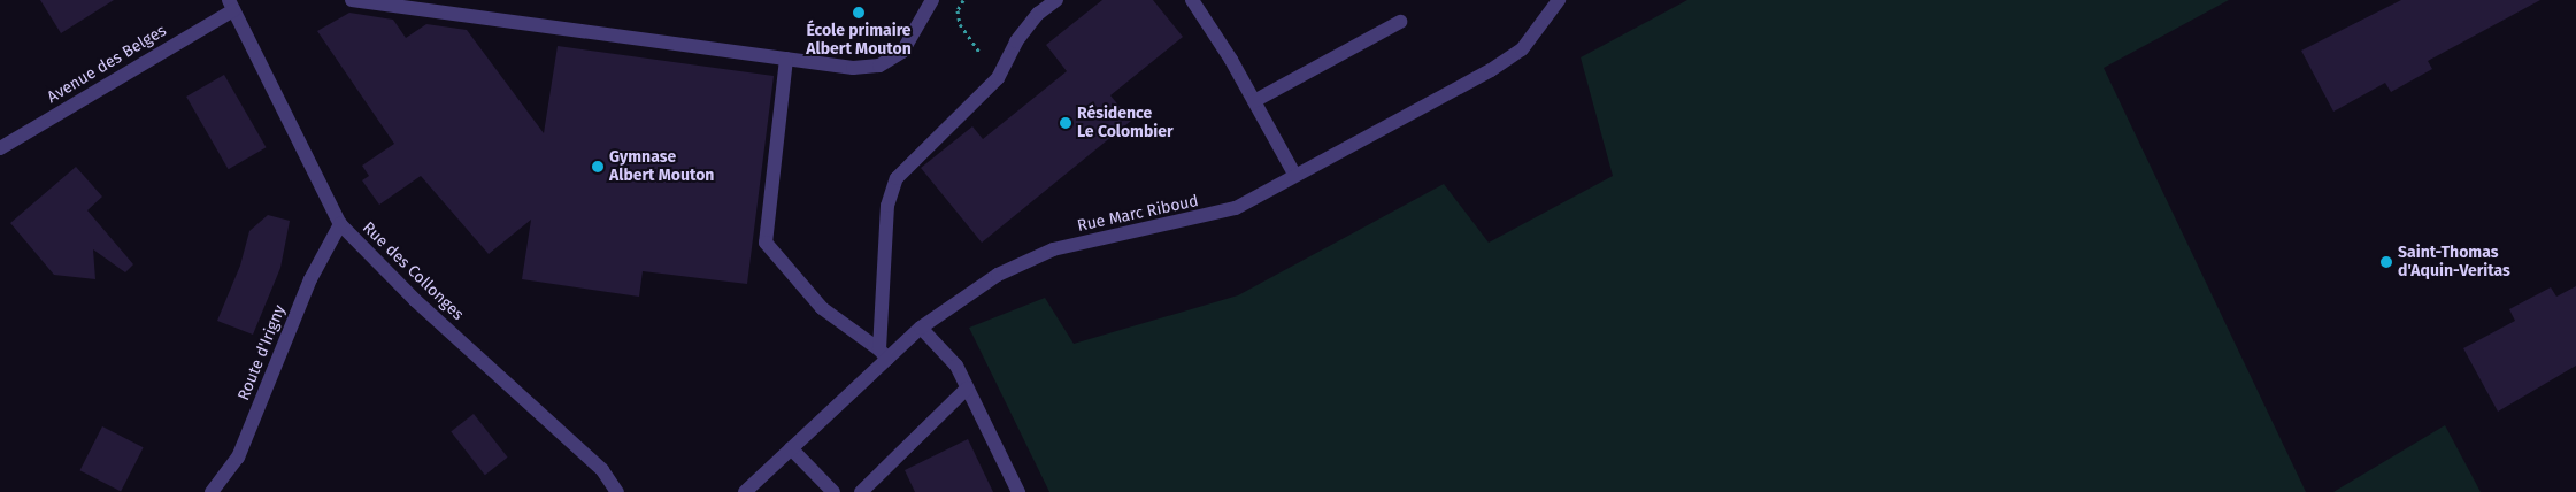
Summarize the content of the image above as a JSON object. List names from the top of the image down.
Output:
{
  "streets": {
    "street": [
      "Avenue des Belges",
      "Rue Marc Riboud",
      "Rue des Collonges",
      "Route d'Irigny"
    ]
  },
  "crossings": [
    ["Avenue des Belges", "Rue des Collonges"],
    ["Rue des Collonges", "Route d'Irigny"]
  ],
  "places": [
    "École primaire Albert Mouton",
    "Résidence Le Colombier",
    "Gymnase Albert Mouton",
    "Saint-Thomas d'Aquin-Veritas"
  ]
}
